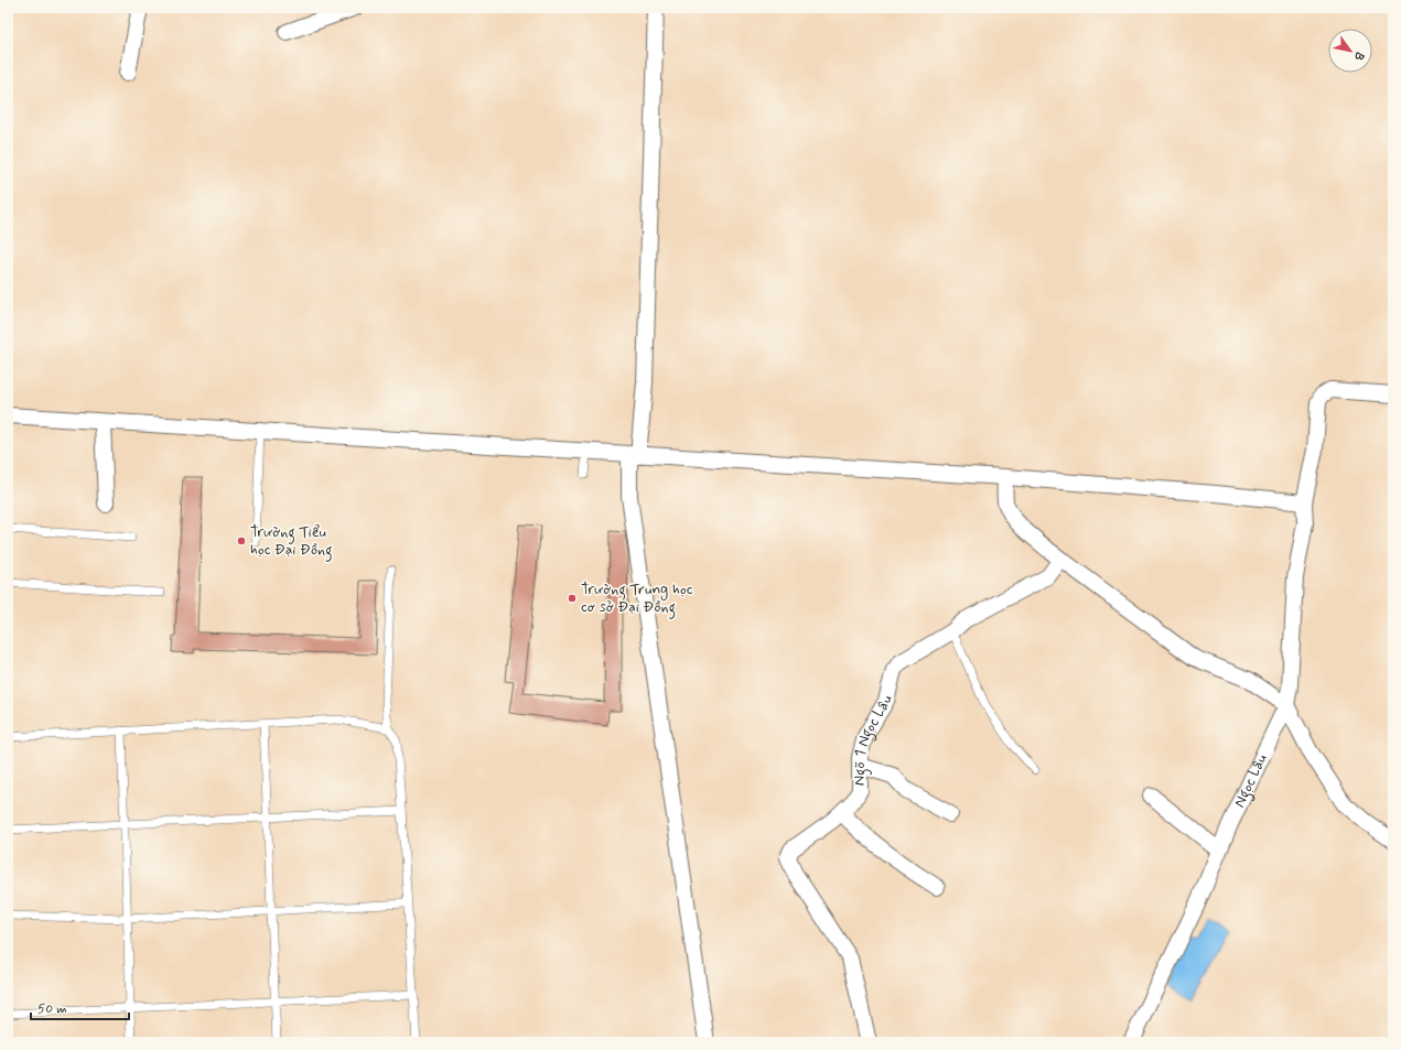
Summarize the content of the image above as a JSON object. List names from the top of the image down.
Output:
{
  "streets": {
    "street": ["Ngõ 1 Ngọc Lâu", "Ngọc Lâu"]
  },
  "places": ["Trường Tiểu học Đại Đồng", "Trường Trung học cơ sở Đại Đồng"],
  "scale_bar": "50 m",
  "north": "bottom right"
}
